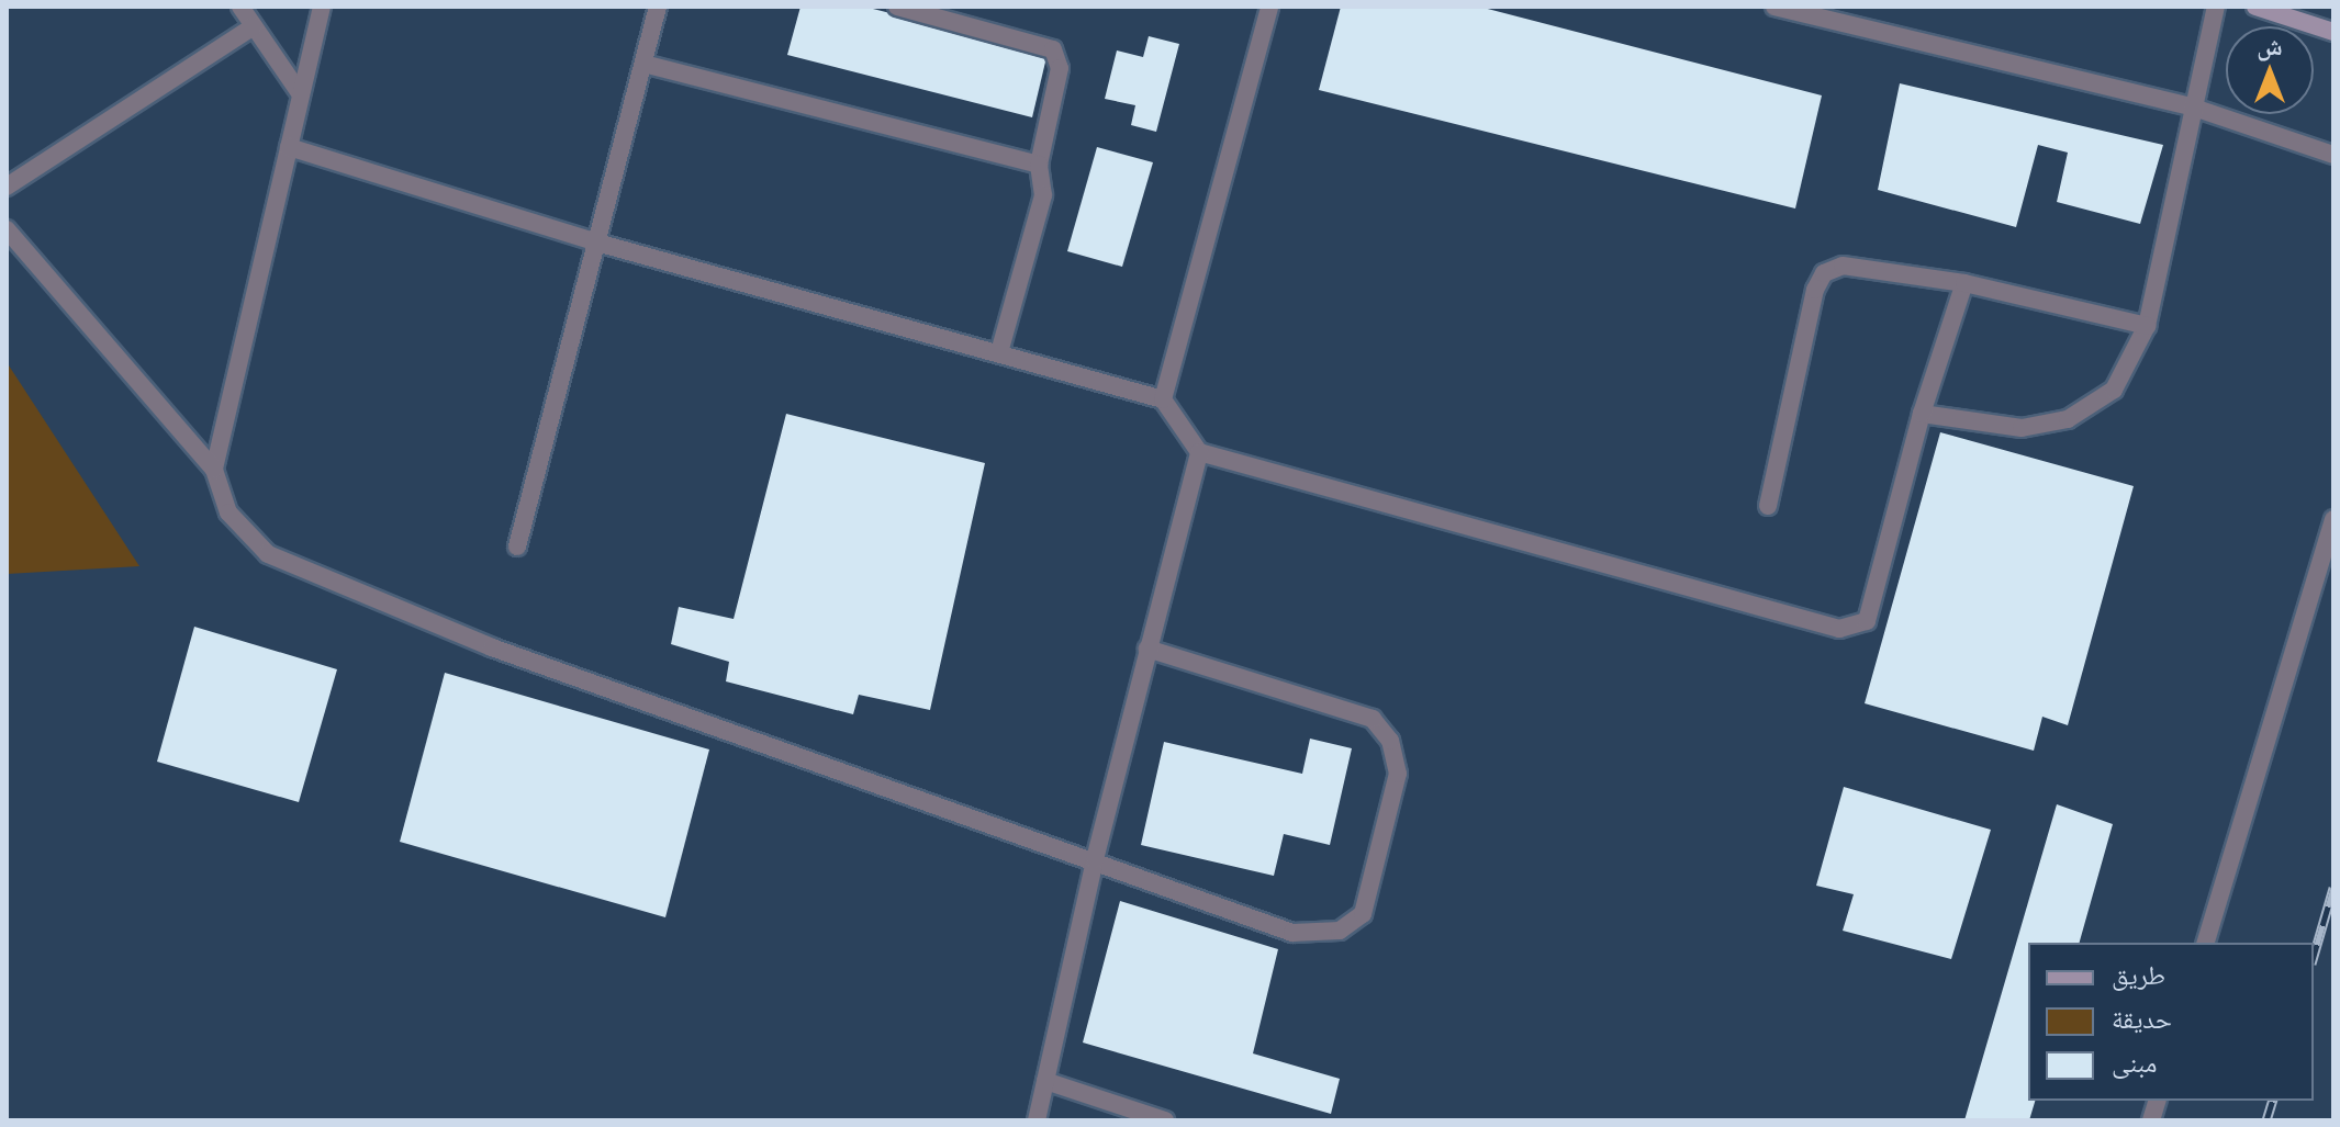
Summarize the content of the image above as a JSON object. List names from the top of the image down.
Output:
{
  "legend": ["طريق", "حديقة", "مبنى"],
  "north": "top"
}
